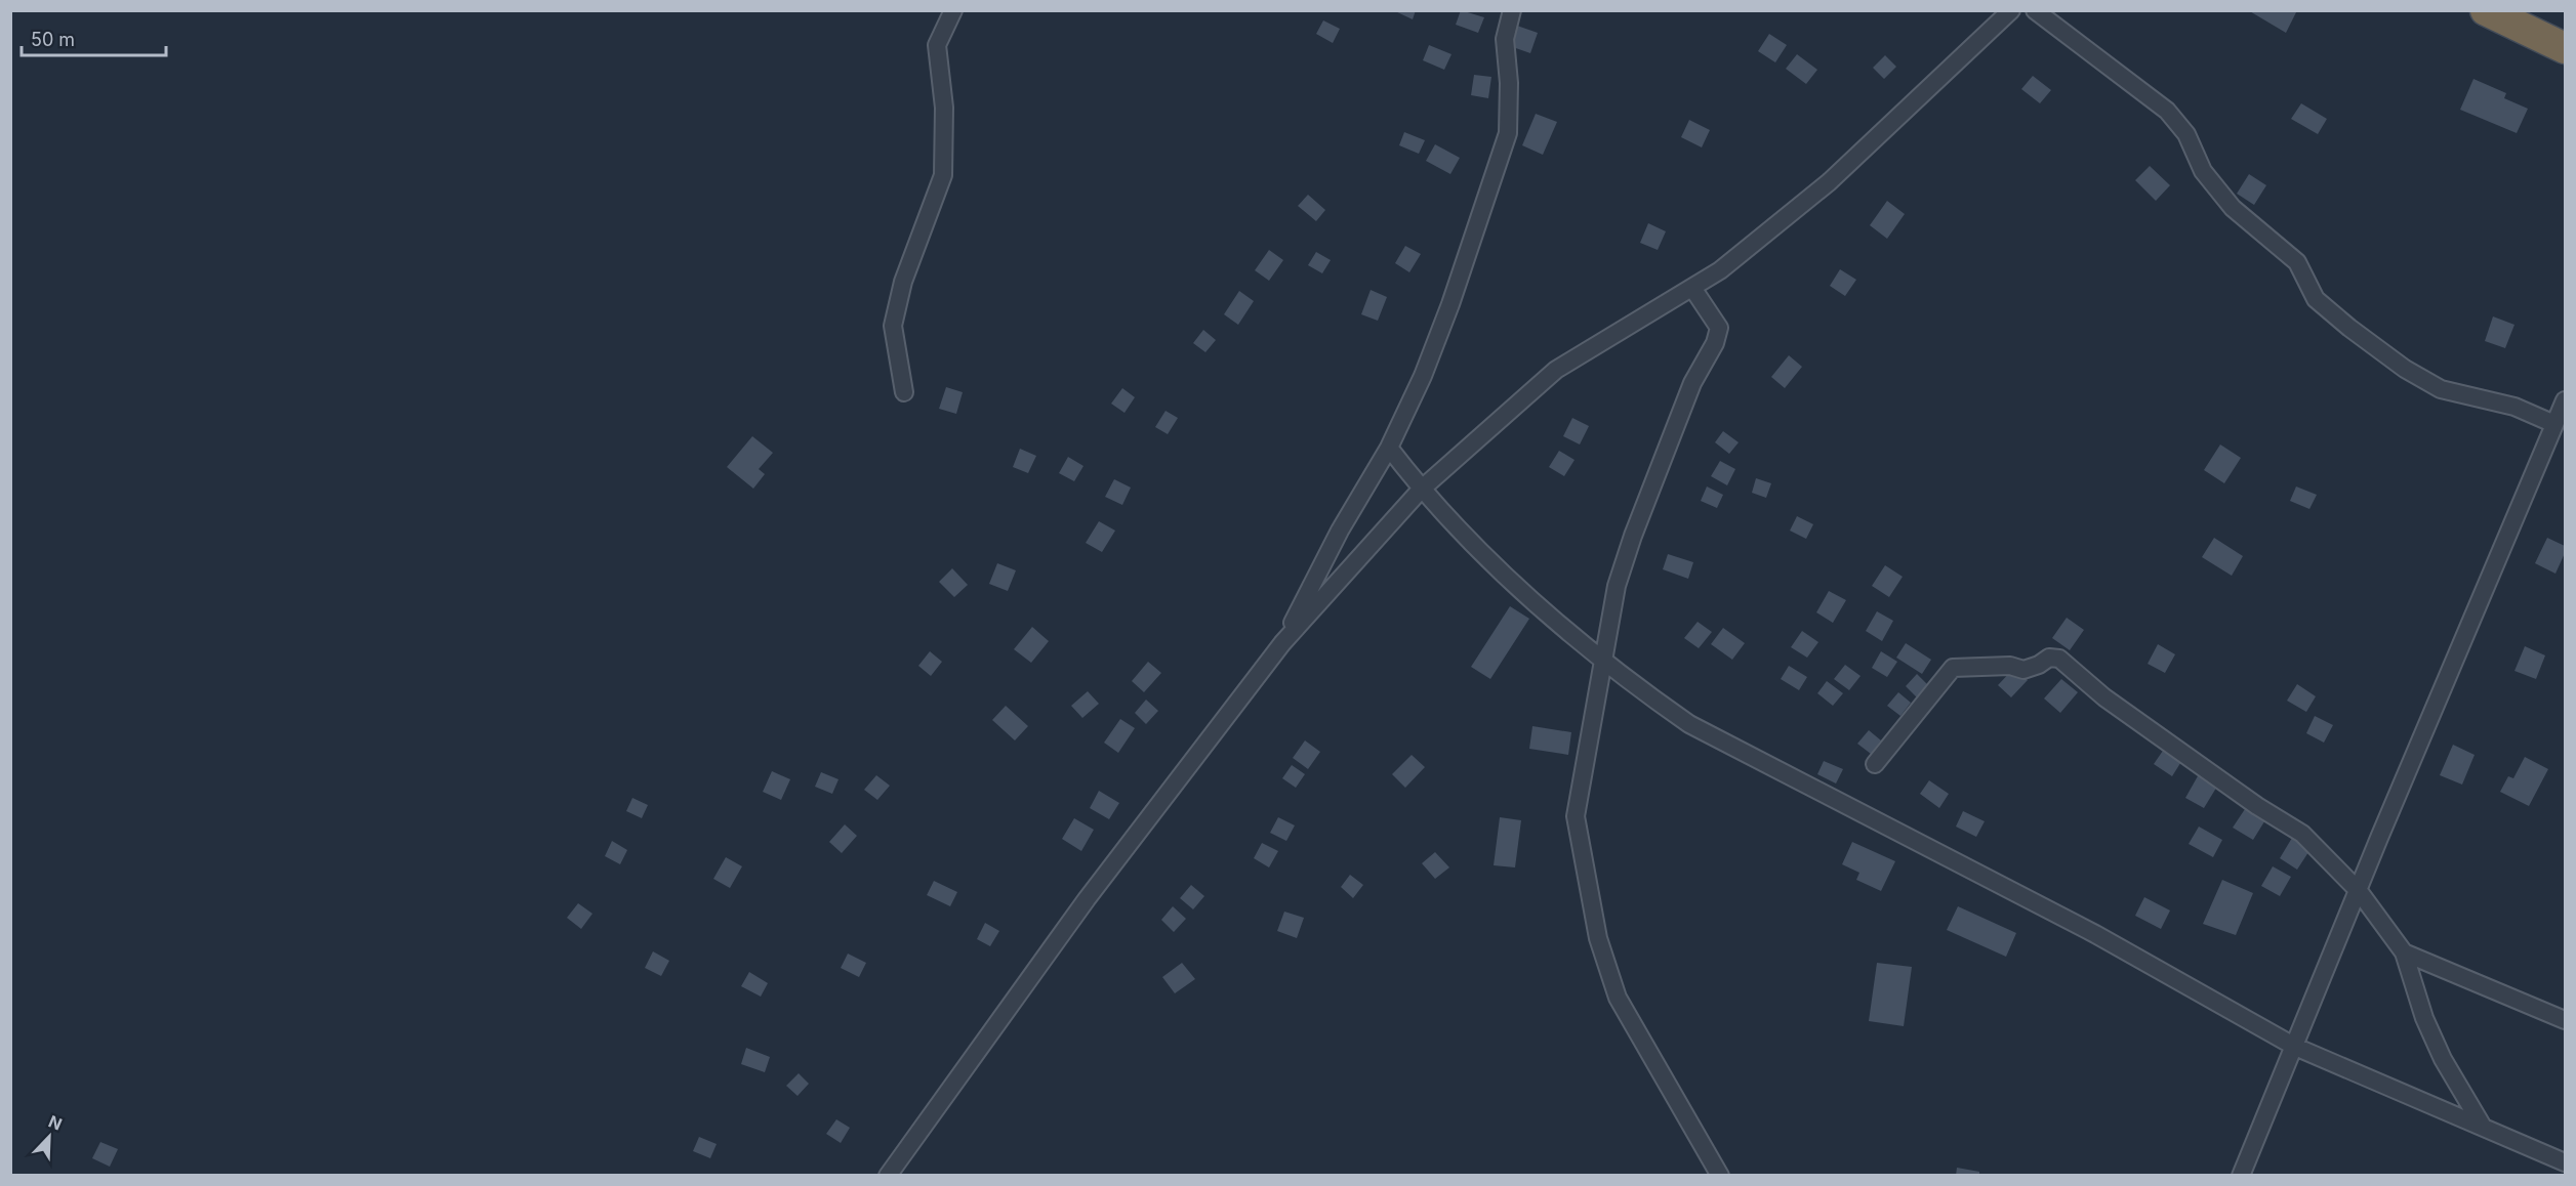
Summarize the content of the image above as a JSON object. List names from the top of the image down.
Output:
{
  "scale_bar": "50 m",
  "north": "top right"
}
